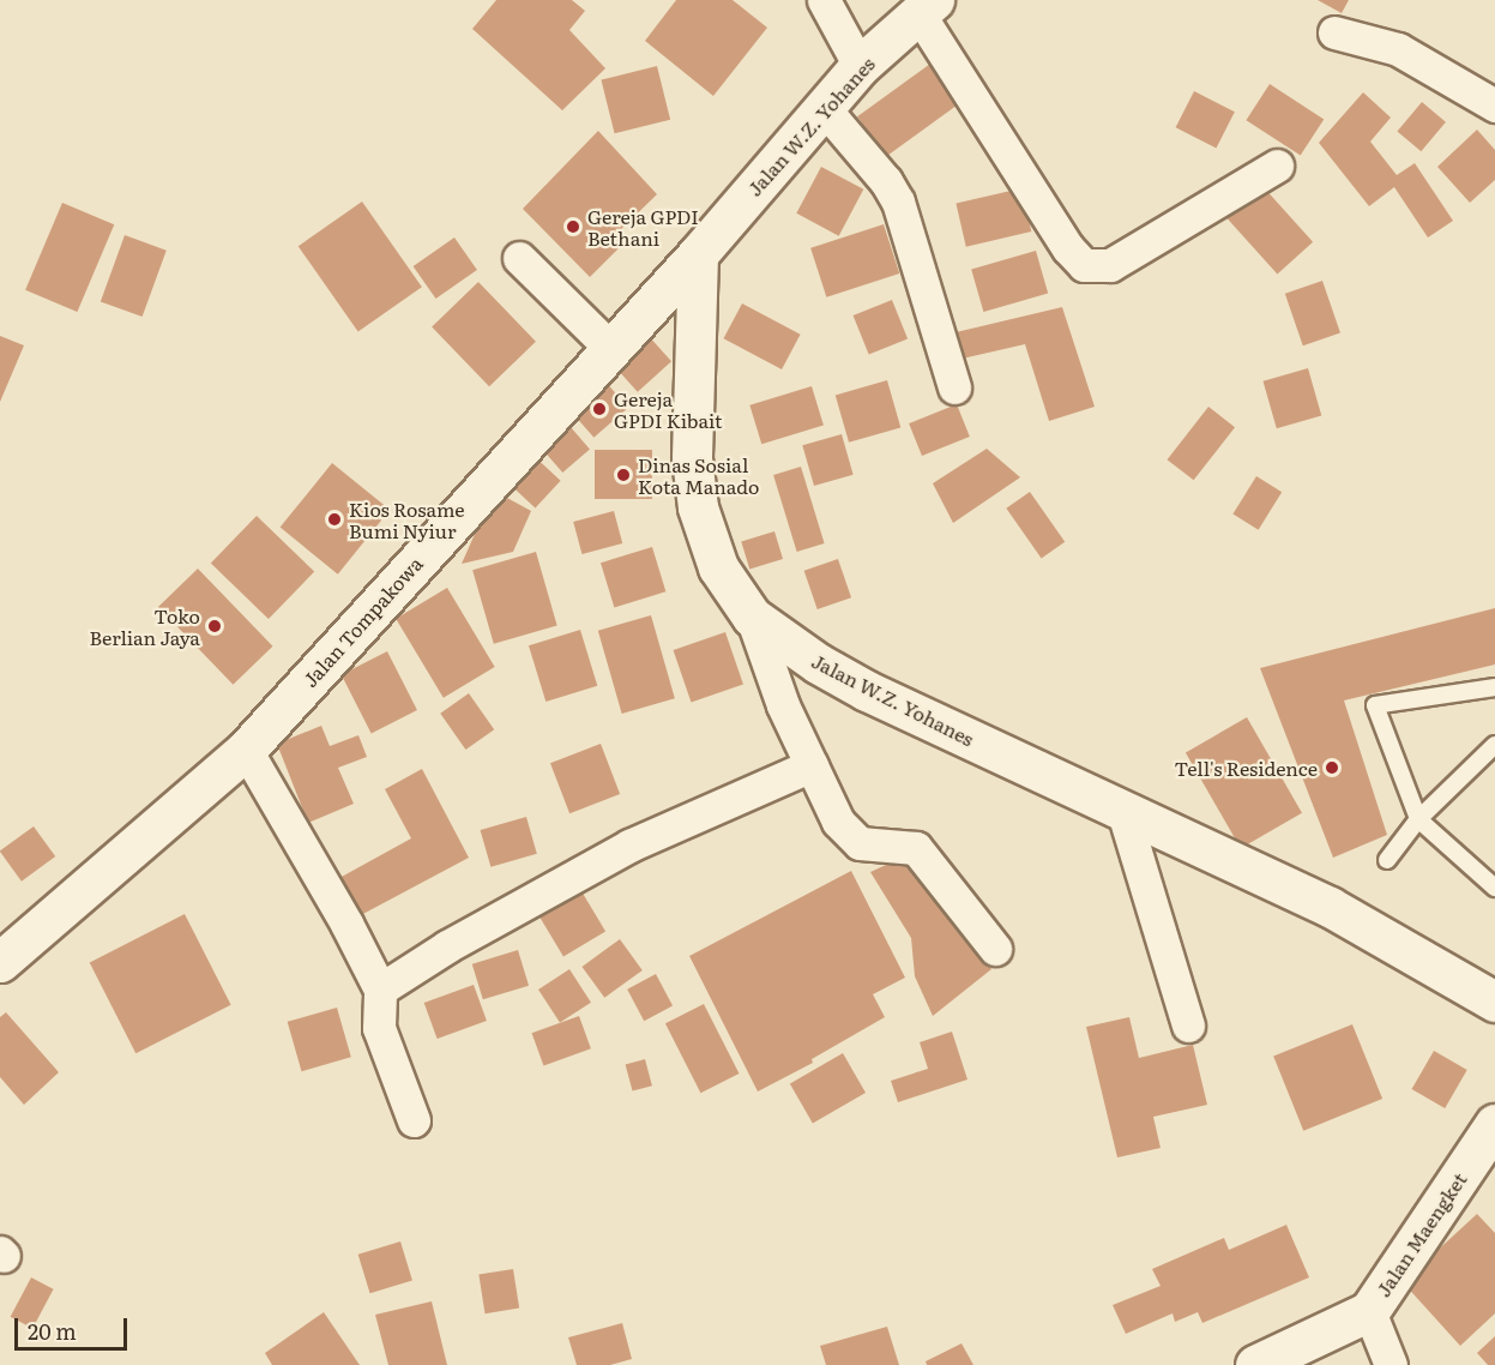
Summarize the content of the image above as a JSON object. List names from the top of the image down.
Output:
{
  "streets": {
    "street": ["Jalan W.Z. Yohanes", "Jalan Tompakowa", "Jalan Maengket"]
  },
  "crossings": [
    ["Jalan W.Z. Yohanes", "Jalan Tompakowa"]
  ],
  "places": [
    "Gereja GPDI Bethani",
    "Gereja GPDI Kibait",
    "Dinas Sosial Kota Manado",
    "Kios Rosame Bumi Nyiur",
    "Toko Berlian Jaya",
    "Tell's Residence"
  ],
  "scale_bar": "20 m"
}
